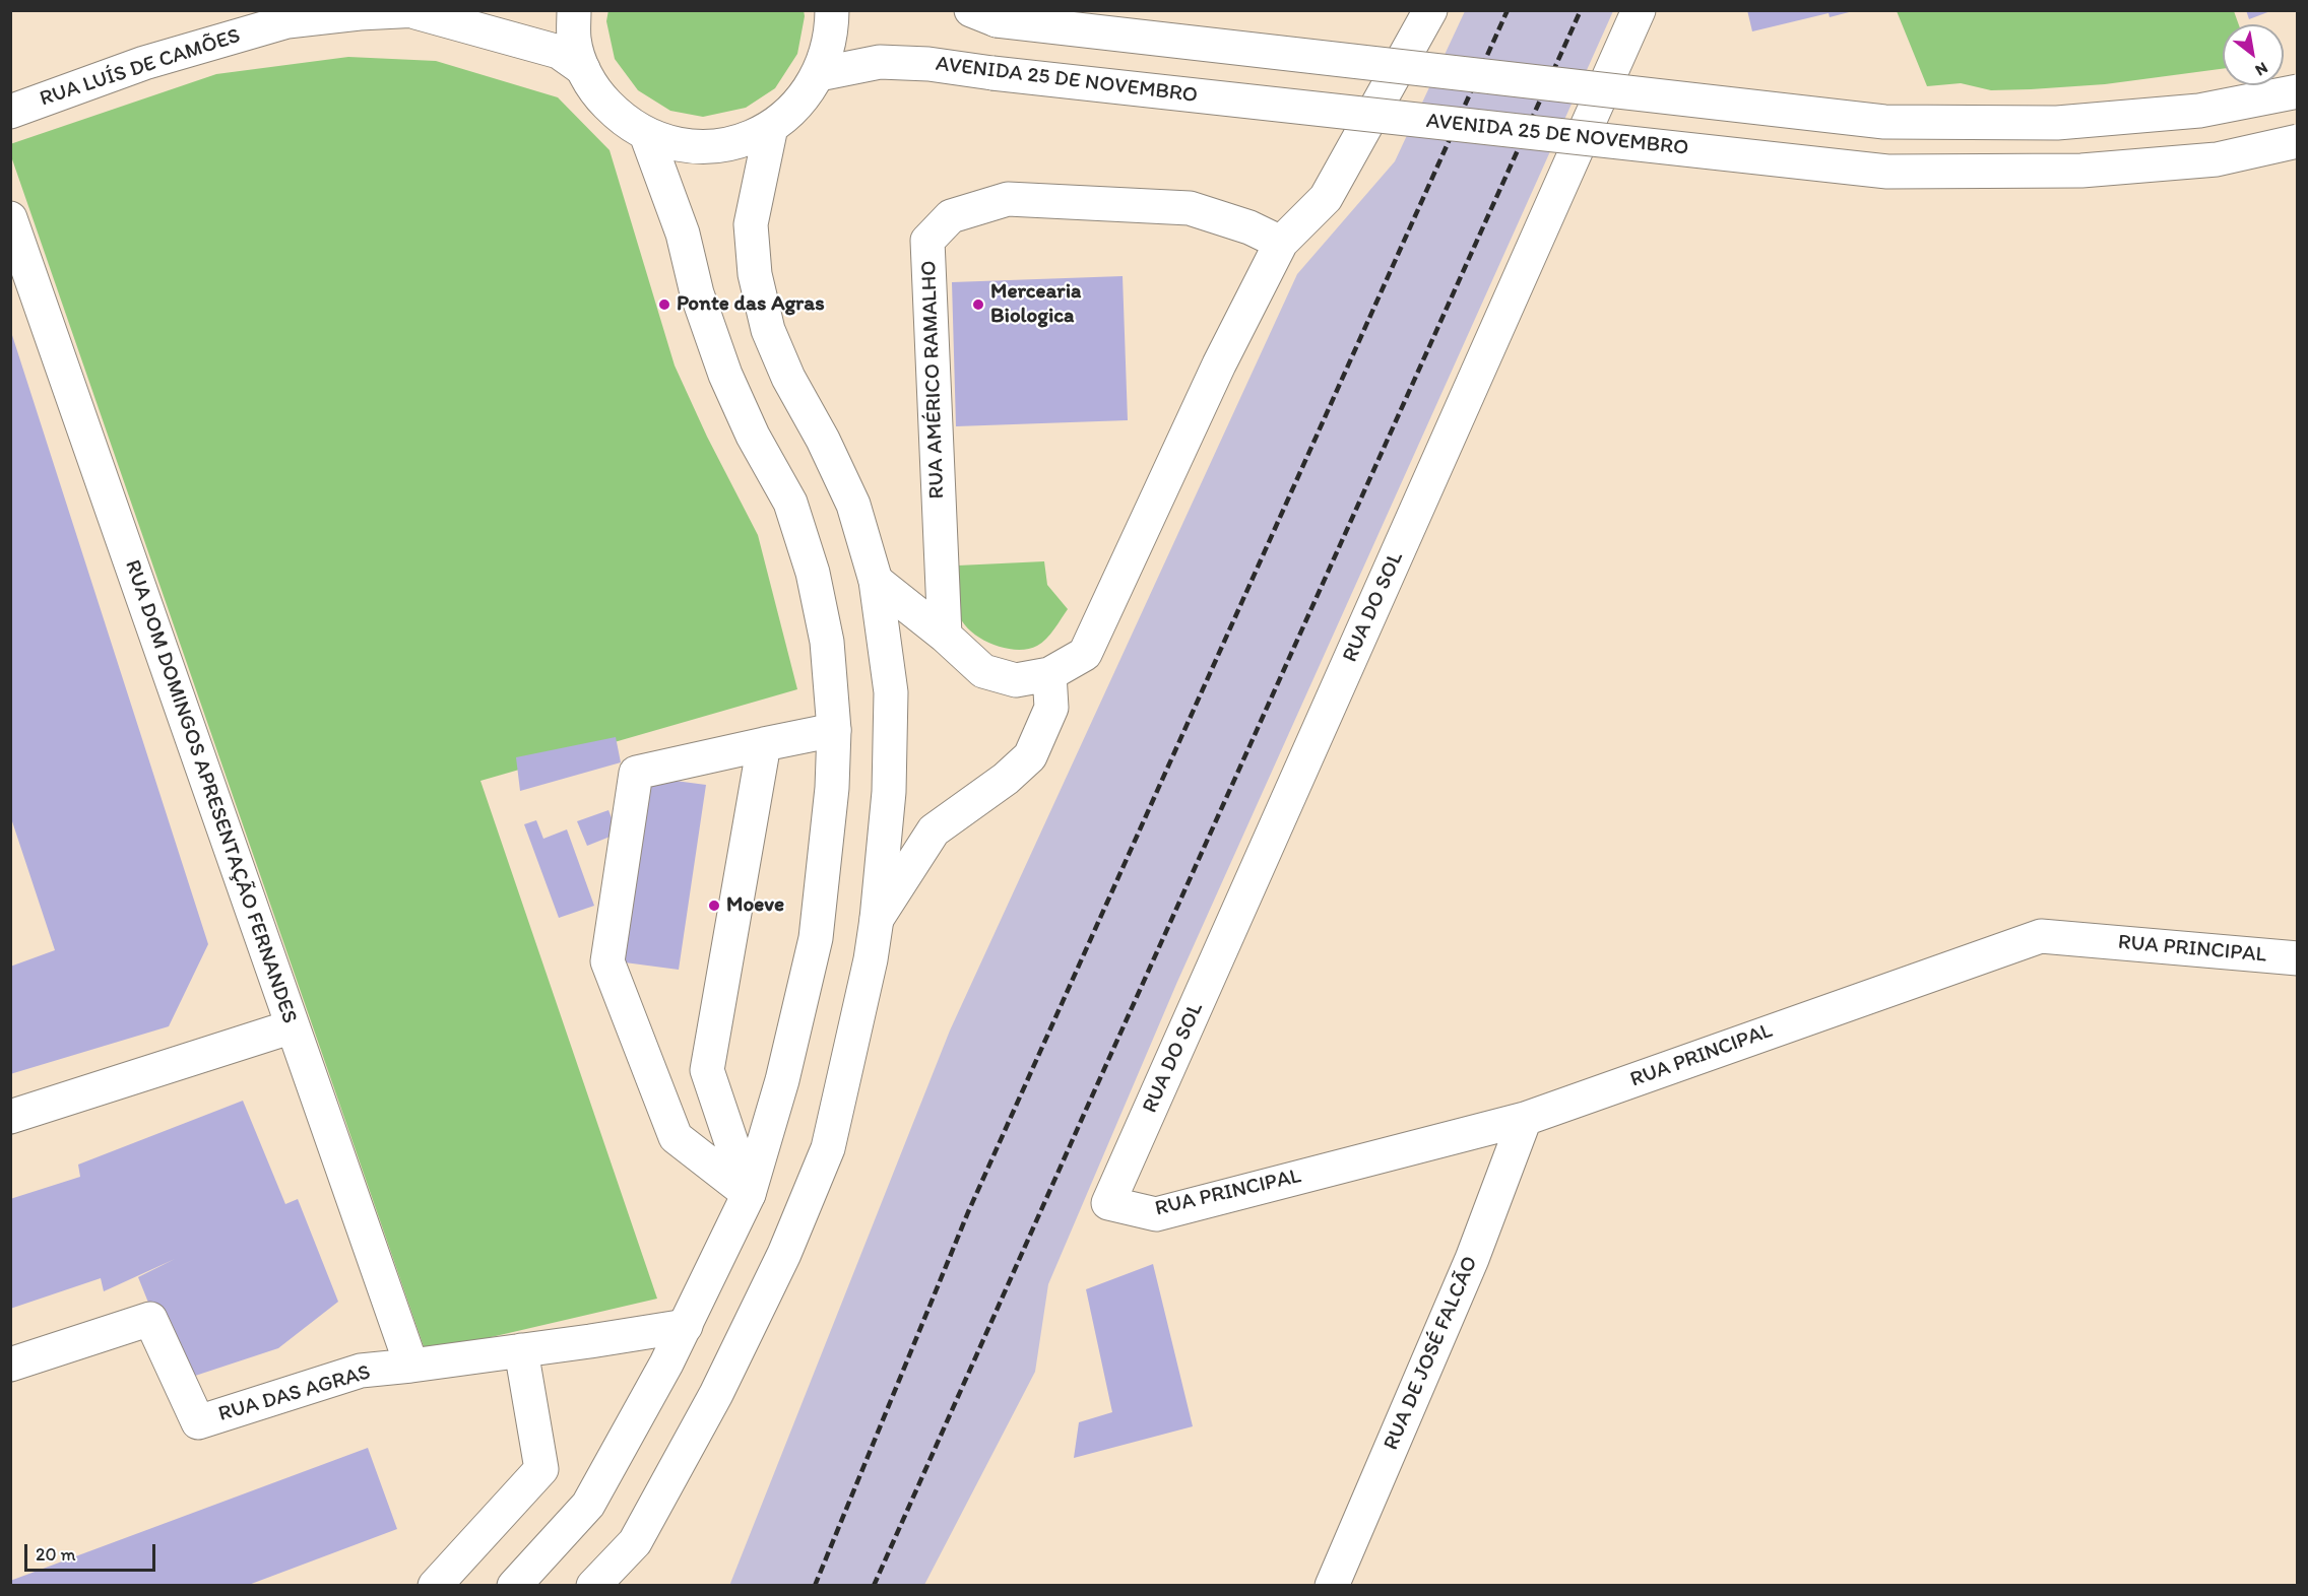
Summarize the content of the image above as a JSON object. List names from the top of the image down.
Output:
{
  "streets": {
    "street": [
      "RUA LUÍS DE CAMÕES",
      "AVENIDA 25 DE NOVEMBRO",
      "RUA AMÉRICO RAMALHO",
      "RUA DO SOL",
      "RUA DOM DOMINGOS APRESENTAÇÃO FERNANDES",
      "RUA PRINCIPAL",
      "RUA DE JOSÉ FALCÃO",
      "RUA DAS AGRAS"
    ]
  },
  "crossings": [
    ["RUA DO SOL", "RUA PRINCIPAL"],
    ["RUA DOM DOMINGOS APRESENTAÇÃO FERNANDES", "RUA DAS AGRAS"],
    ["RUA PRINCIPAL", "RUA DE JOSÉ FALCÃO"]
  ],
  "places": ["Ponte das Agras", "Mercearia Biologica", "Moeve"],
  "scale_bar": "20 m",
  "north": "bottom right"
}
